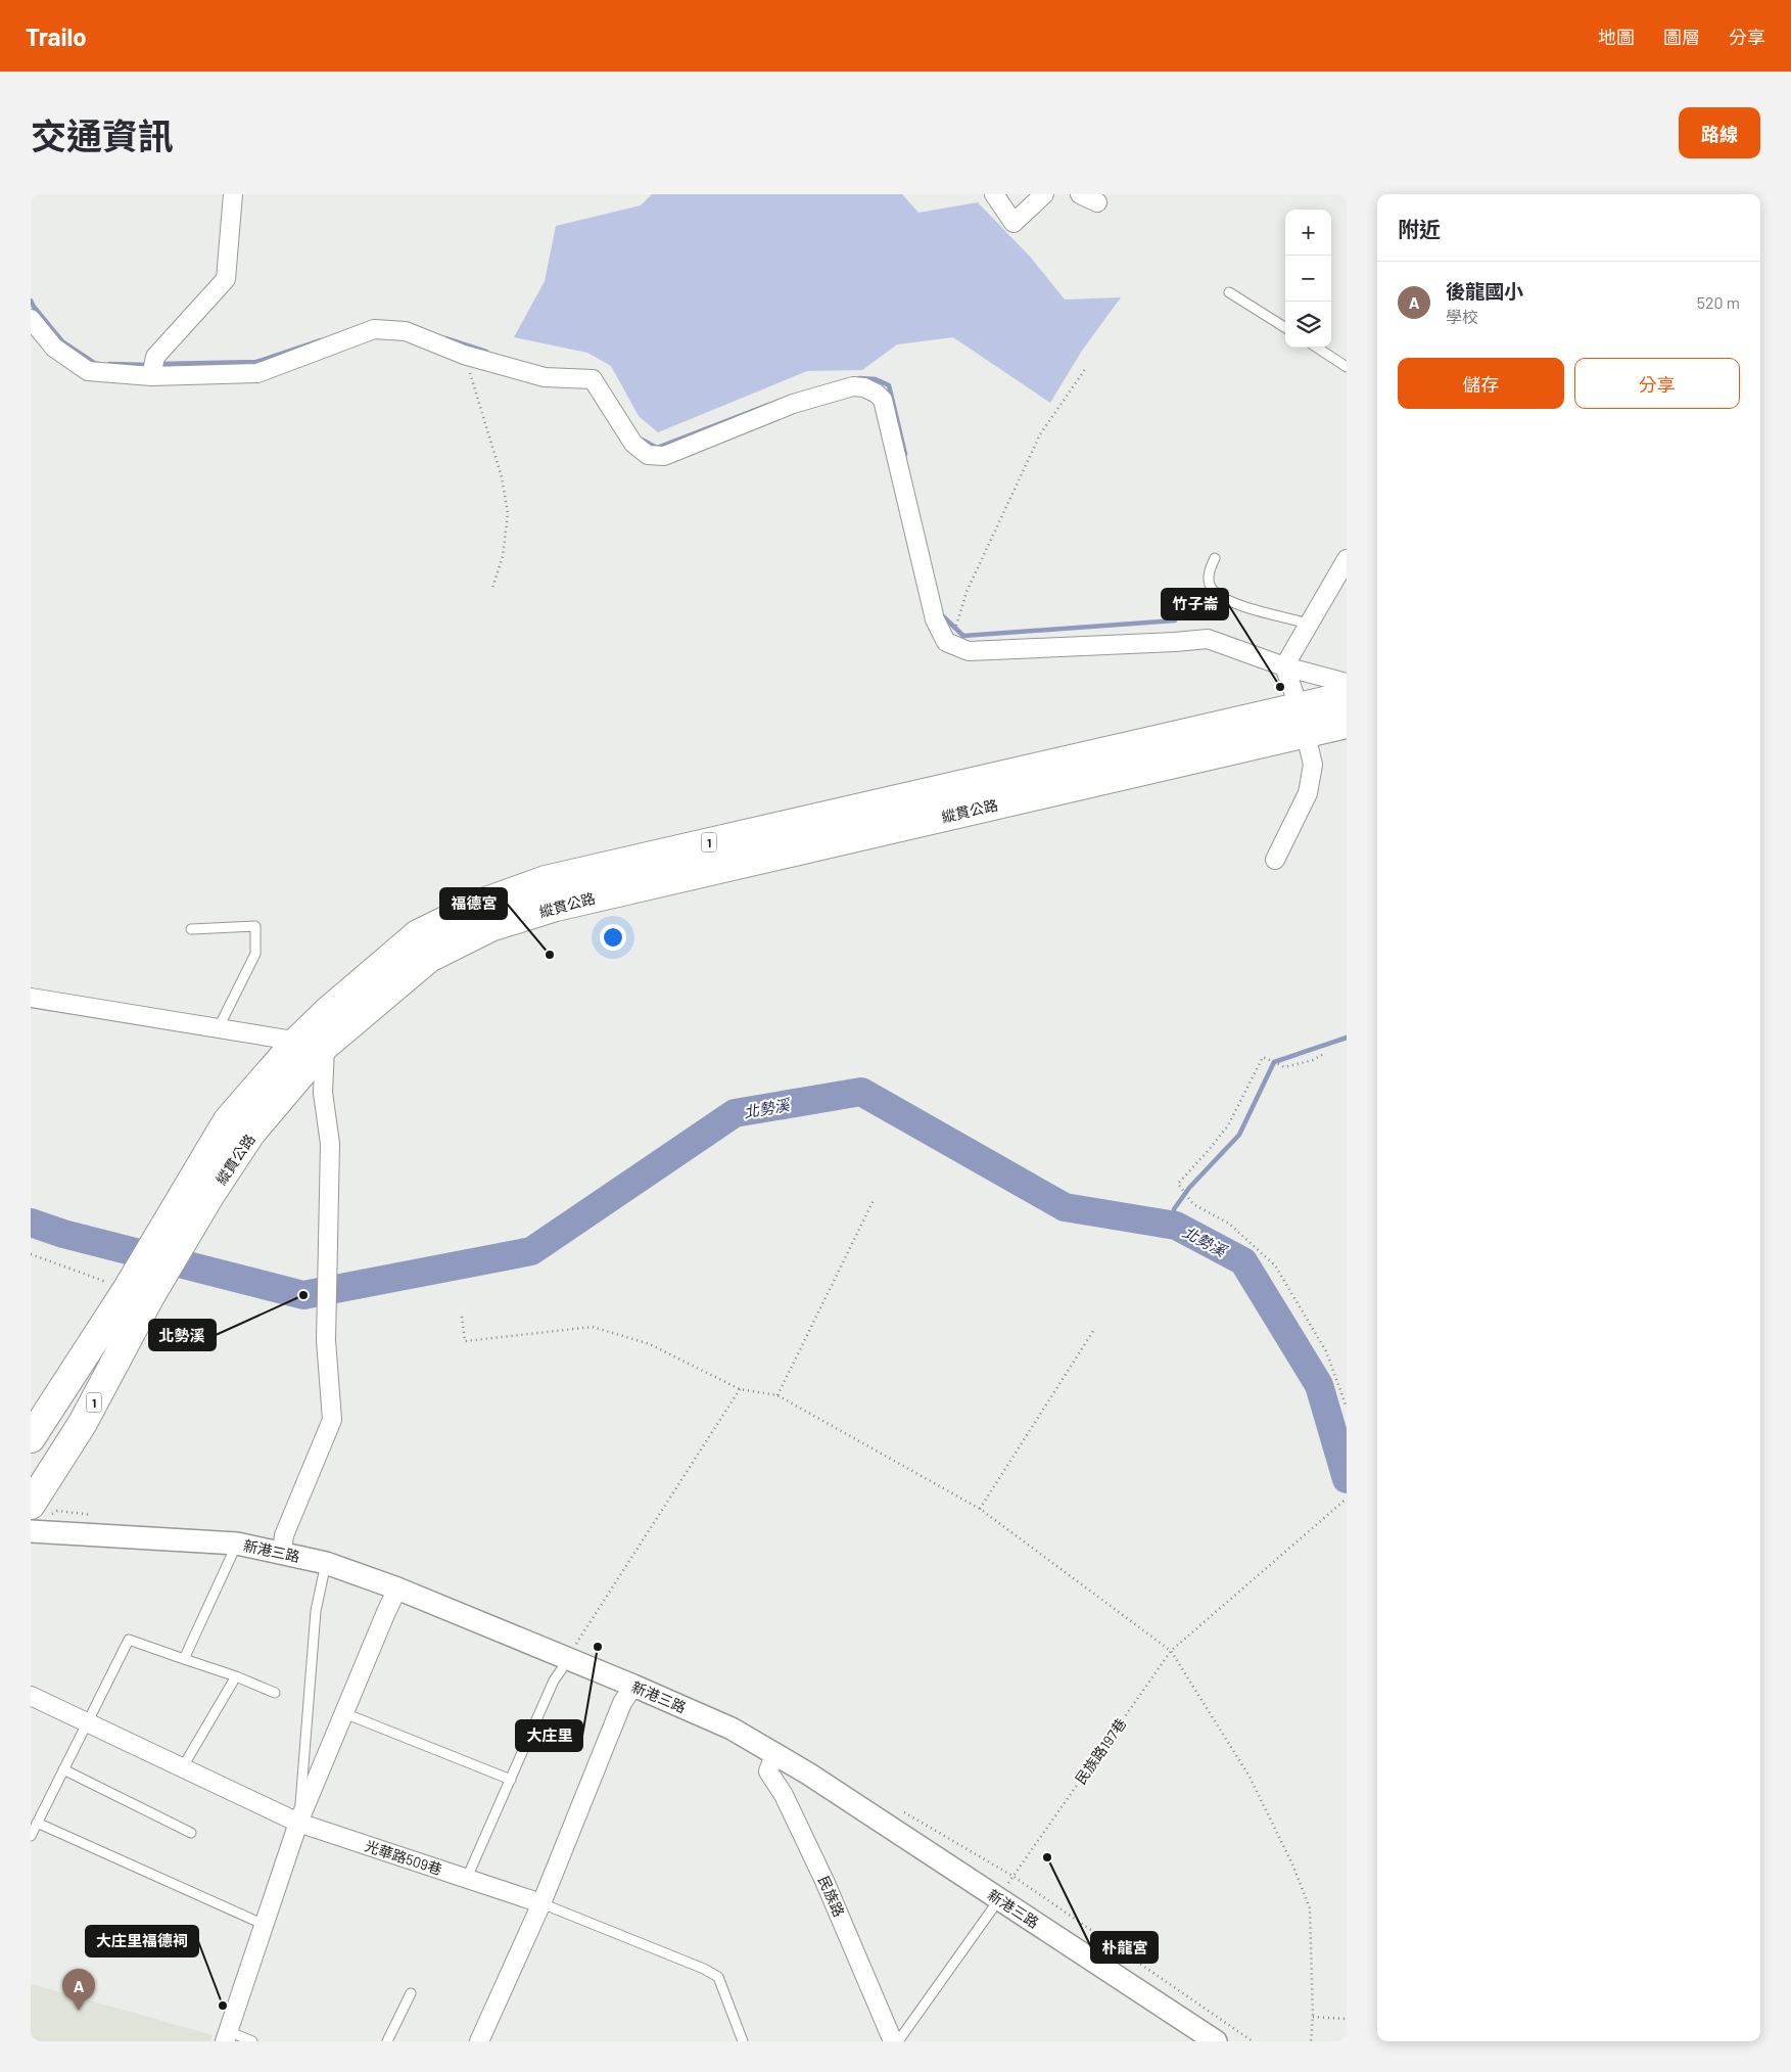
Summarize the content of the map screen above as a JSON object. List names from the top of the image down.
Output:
{
  "streets": {
    "main road": ["縱貫公路", "1"],
    "street": ["新港三路", "光華路509巷", "民族路"],
    "path": ["民族路197巷"]
  },
  "crossings": [
    ["新港三路", "民族路197巷"],
    ["新港三路", "民族路"]
  ],
  "water": ["北勢溪"],
  "places": [
    "竹子崙",
    "福德宮",
    "北勢溪",
    "大庄里",
    "朴龍宮",
    "大庄里福德祠"
  ],
  "page": {
    "header": "Trailo",
    "nav": ["地圖", "圖層", "分享"],
    "title": "交通資訊",
    "buttons": [
      "路線",
      ["儲存", "分享"]
    ],
    "heading": "附近",
    "map_buttons": ["+", "−"],
    "list": [
      {
        "mark": "A",
        "name": "後龍國小",
        "note": "學校",
        "value": "520 m"
      }
    ],
    "pins": "A"
  }
}
